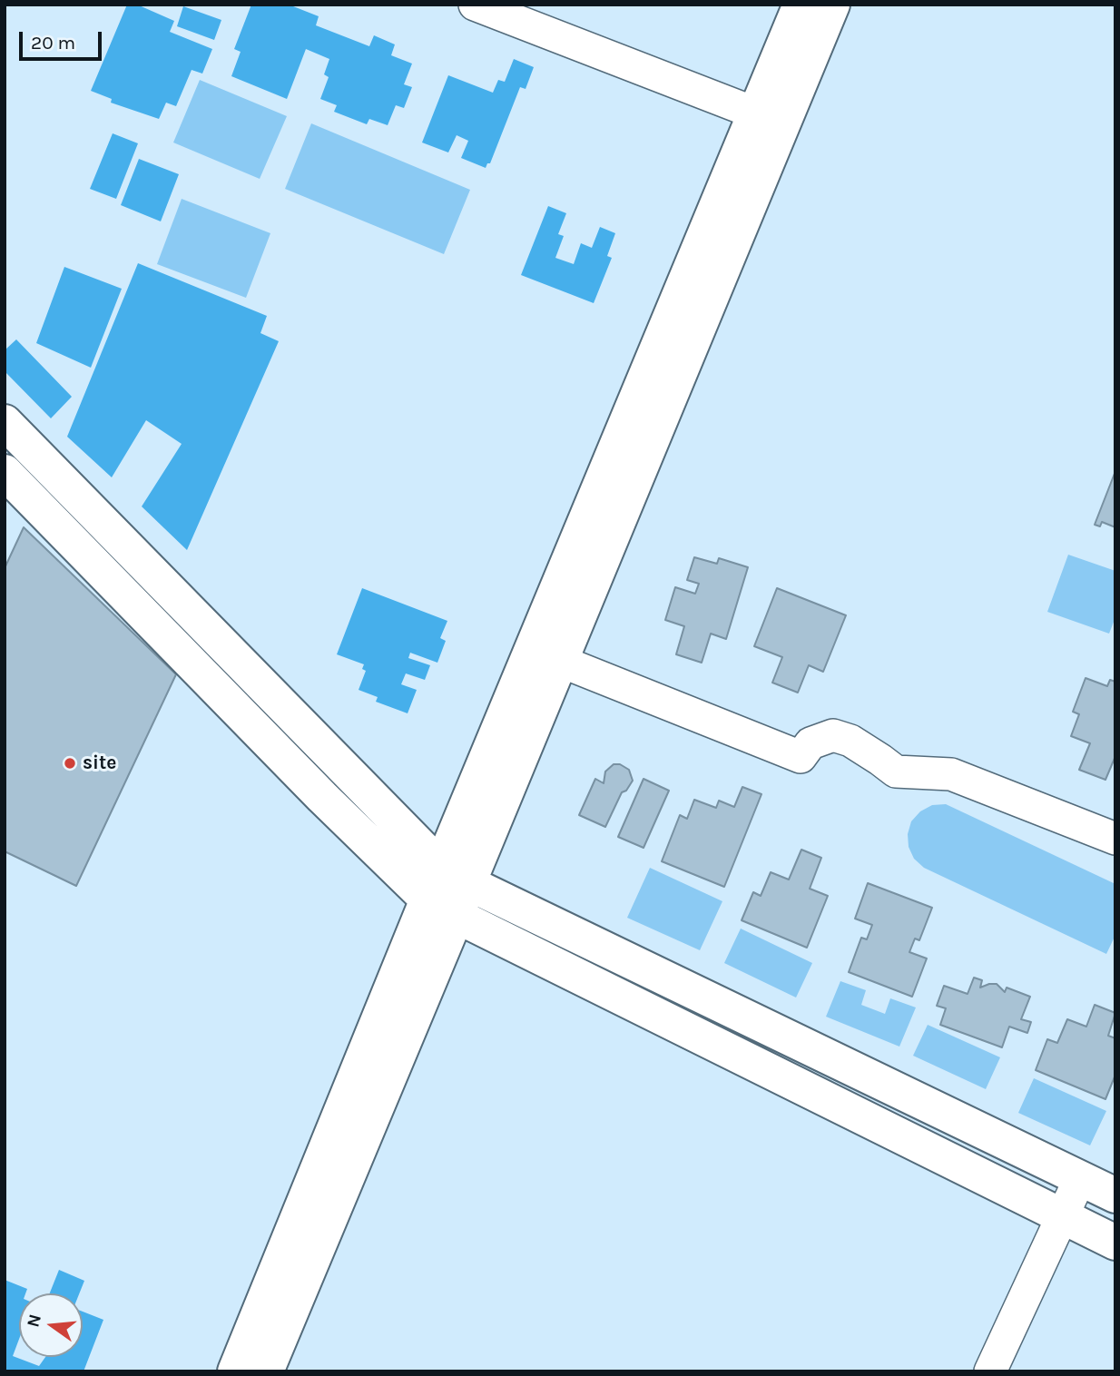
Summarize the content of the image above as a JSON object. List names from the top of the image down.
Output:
{
  "places": ["site"],
  "scale_bar": "20 m",
  "north": "left"
}
